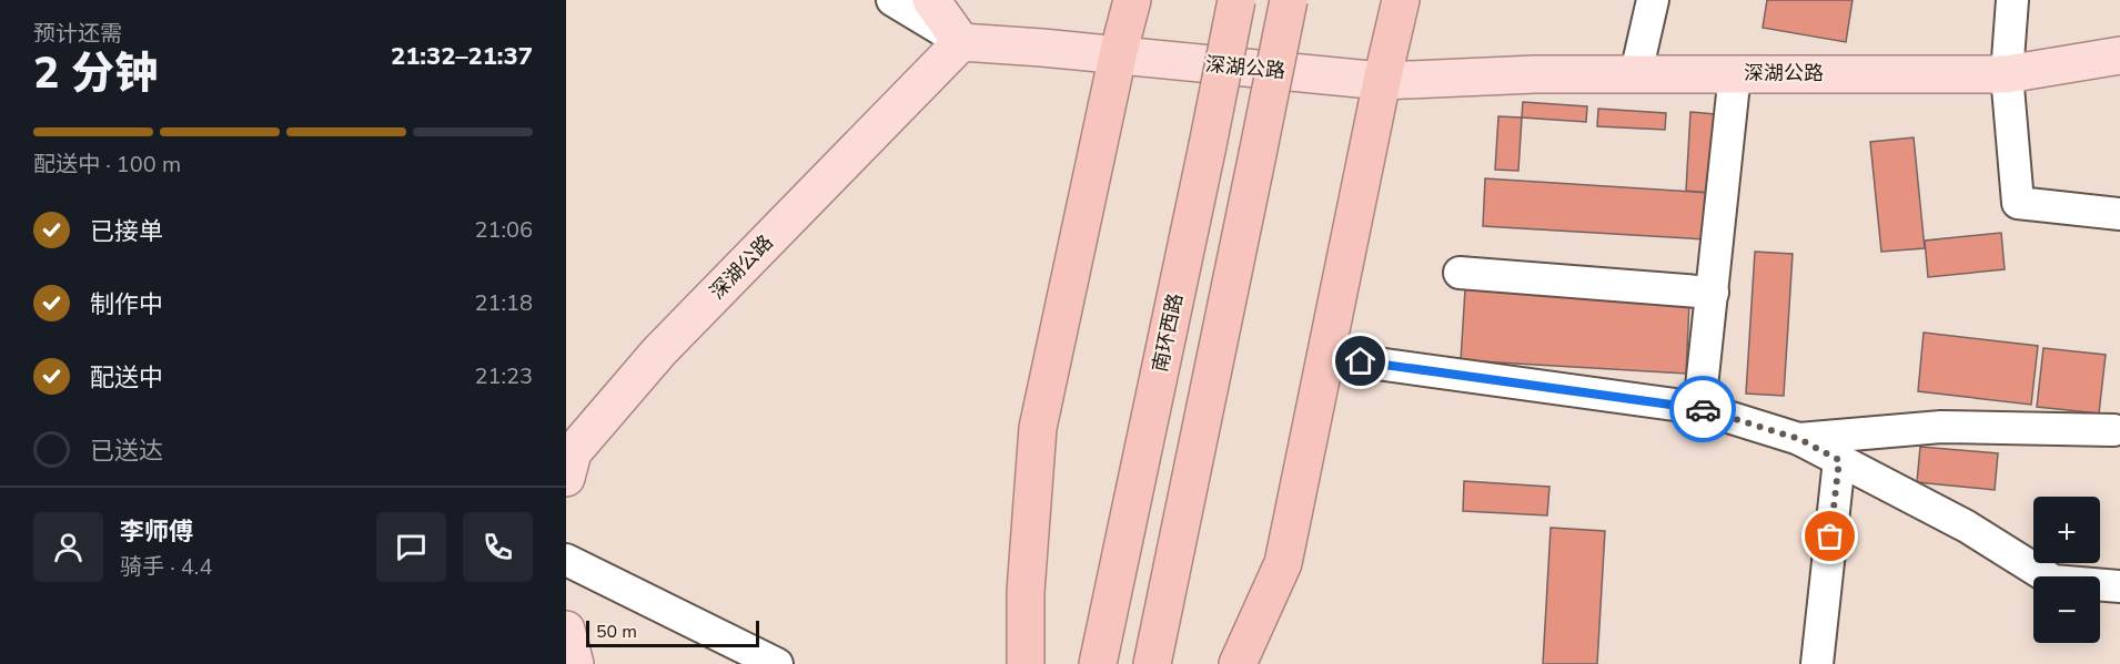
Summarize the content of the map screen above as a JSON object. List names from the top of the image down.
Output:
{
  "streets": {
    "highway": ["南环西路"],
    "main road": ["深湖公路"]
  },
  "scale_bar": "50 m",
  "page": {
    "heading": ["2 分钟", "预计还需", "21:32–21:37"],
    "panel": ["李师傅", "骑手 · 4.4"],
    "bar": "配送中 · 100 m",
    "list": [
      ["已接单", "21:06"],
      ["制作中", "21:18"],
      ["配送中", "21:23"],
      "已送达"
    ],
    "map_buttons": ["+", "−"],
    "scale": "50 m"
  }
}
